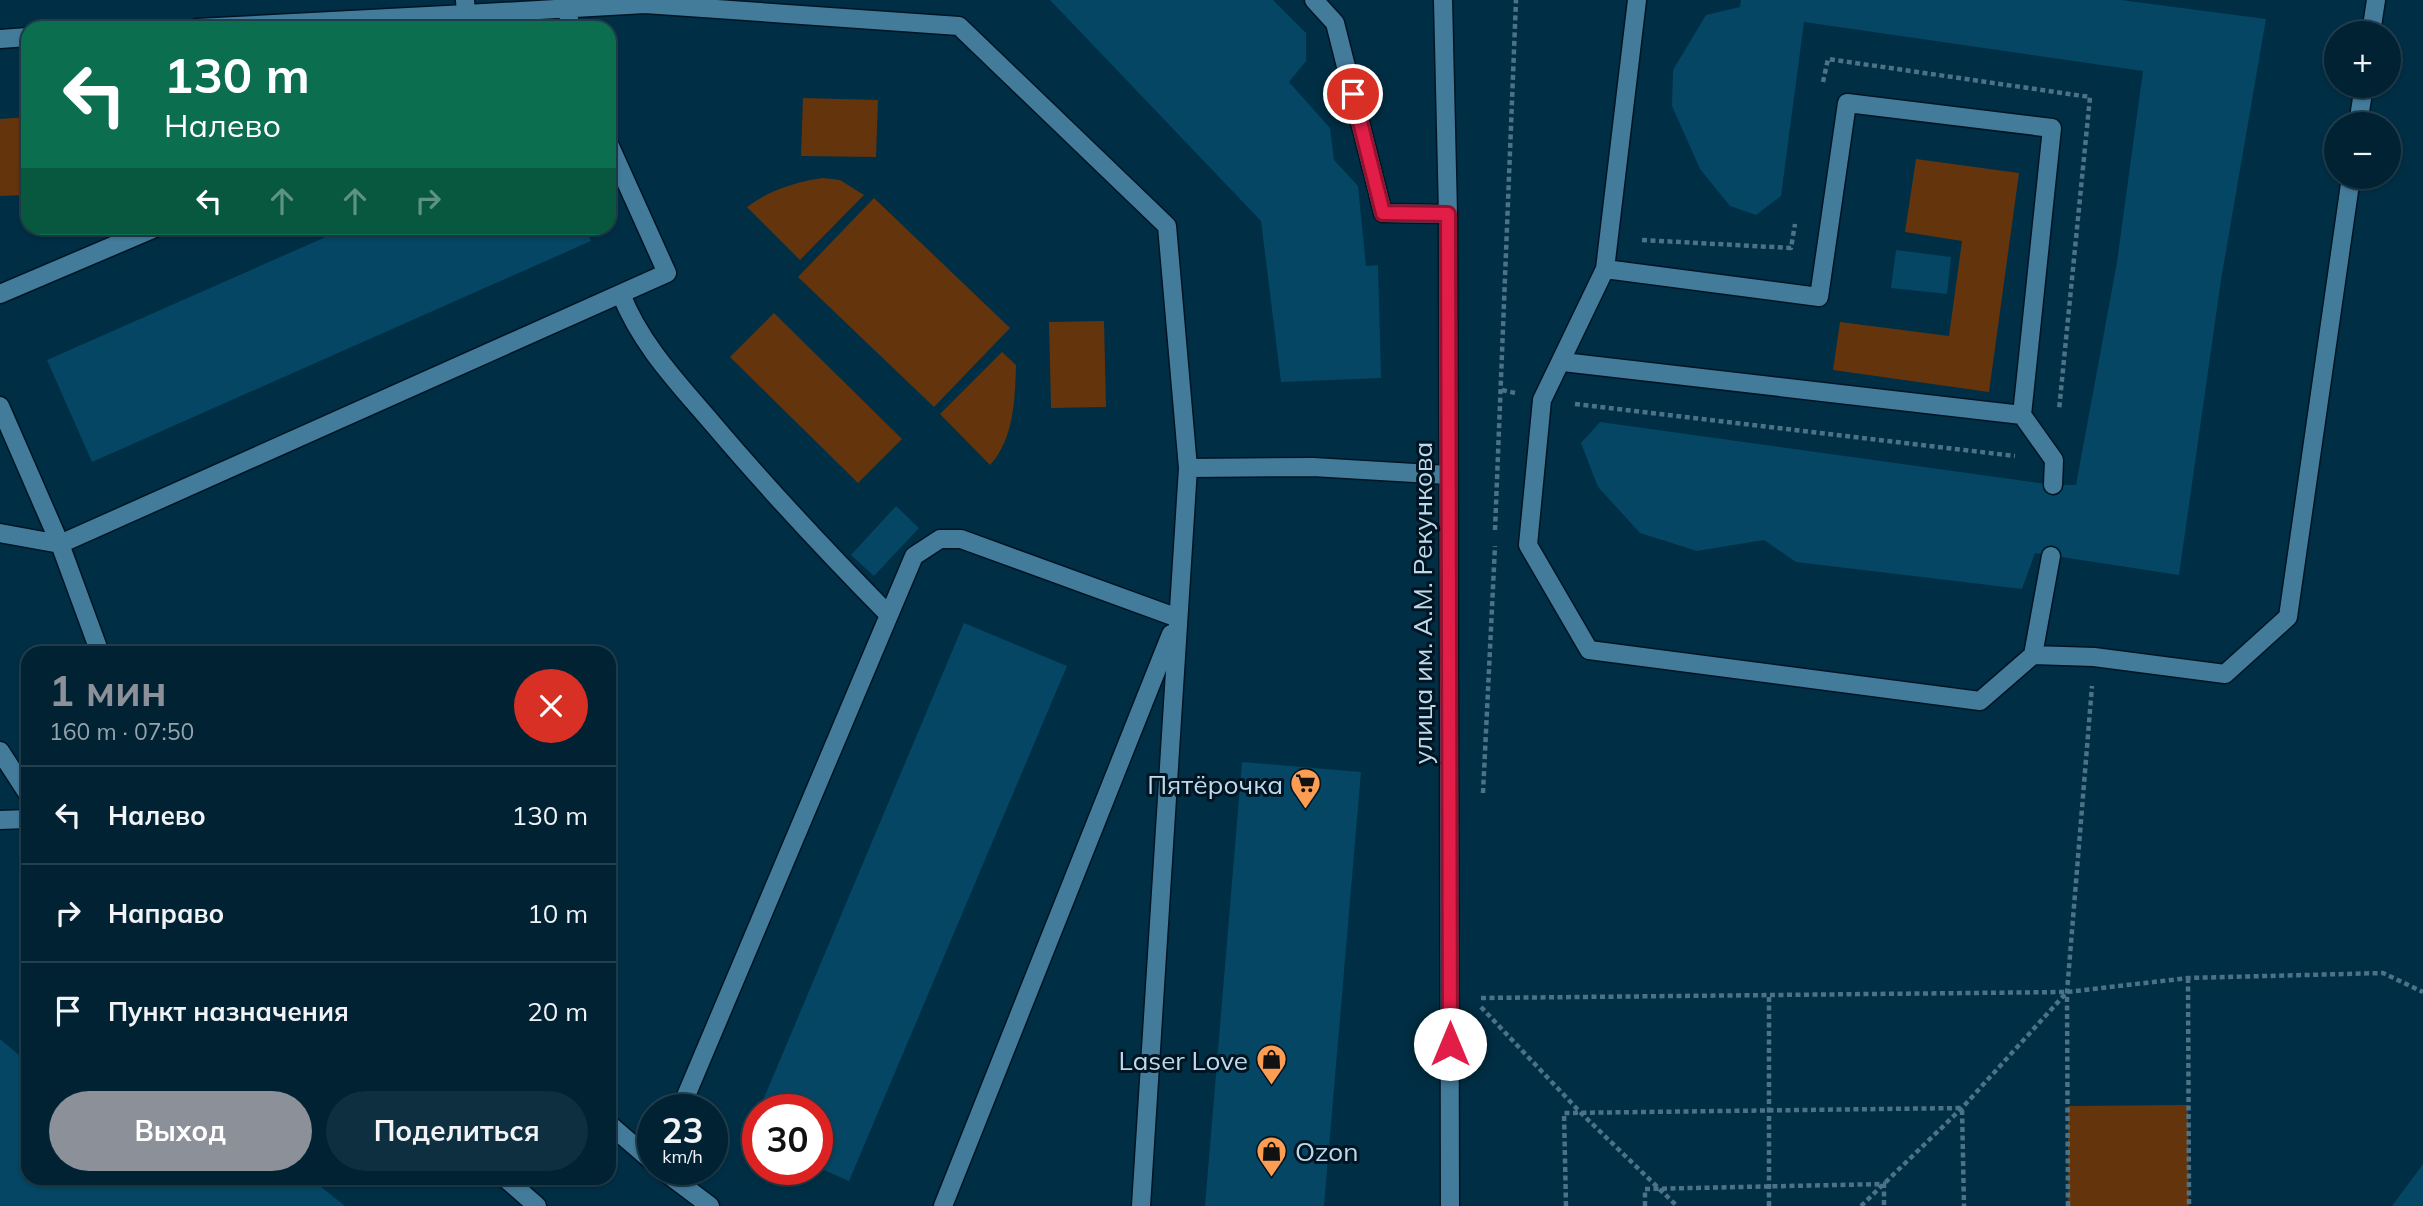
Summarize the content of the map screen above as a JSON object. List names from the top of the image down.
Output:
{
  "streets": {
    "street": ["улица им. А.М. Рекункова"]
  },
  "places": {
    "supermarket": ["Пятёрочка"],
    "shop": ["Laser Love", "Ozon"]
  },
  "page": {
    "map_buttons": ["+", "−"],
    "turn": ["130 m", "Налево"],
    "heading": ["1 мин", "160 m · 07:50"],
    "list": [
      {
        "name": "Налево",
        "value": "130 m"
      },
      {
        "name": "Направо",
        "value": "10 m"
      },
      {
        "name": "Пункт назначения",
        "value": "20 m"
      }
    ],
    "buttons": ["Выход", "Поделиться"],
    "speed": "23 km/h",
    "limit": "30"
  }
}
